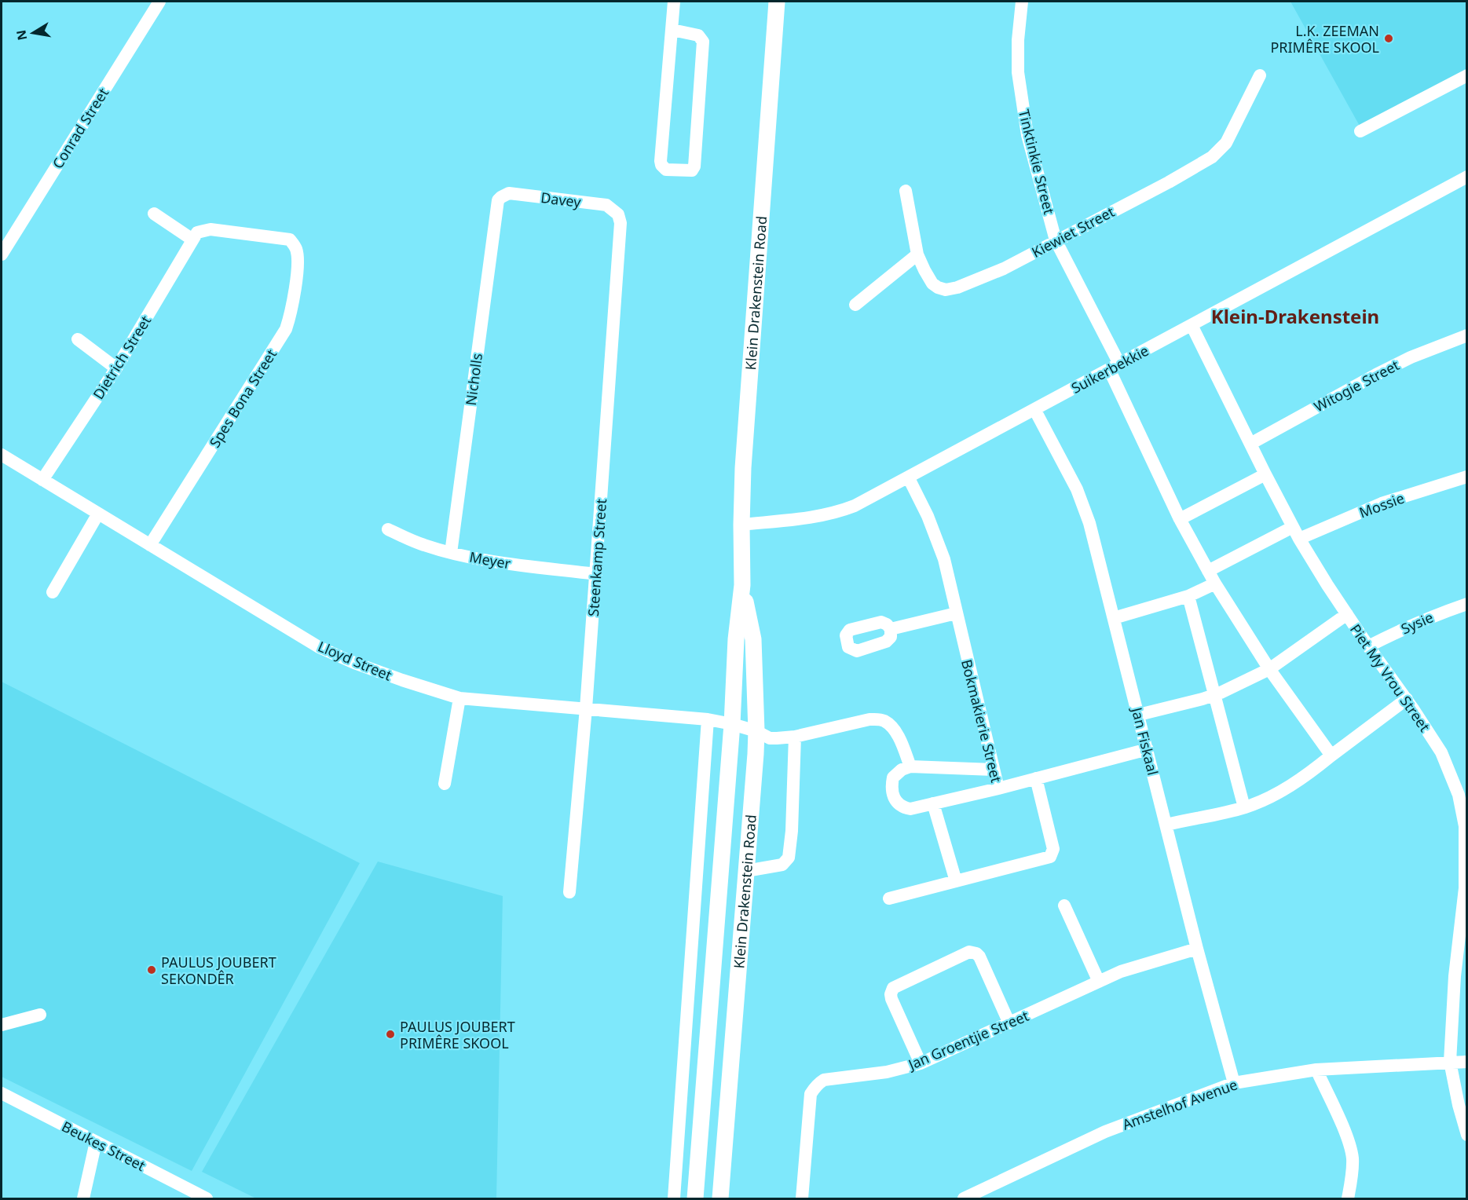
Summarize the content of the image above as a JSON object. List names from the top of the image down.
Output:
{
  "streets": {
    "main road": ["Klein Drakenstein Road"],
    "street": [
      "Conrad Street",
      "Tinktinkie Street",
      "Davey",
      "Kiewiet Street",
      "Dietrich Street",
      "Suikerbekkie",
      "Nicholls",
      "Witogie Street",
      "Spes Bona Street",
      "Mossie",
      "Steenkamp Street",
      "Meyer",
      "Sysie",
      "Lloyd Street",
      "Piet My Vrou Street",
      "Bokmakierie Street",
      "Jan Fiskaal",
      "Jan Groentjie Street",
      "Amstelhof Avenue",
      "Beukes Street"
    ]
  },
  "crossings": [
    ["Tinktinkie Street", "Kiewiet Street"],
    ["Tinktinkie Street", "Suikerbekkie"],
    ["Davey", "Nicholls"],
    ["Davey", "Steenkamp Street"],
    ["Klein Drakenstein Road", "Suikerbekkie"],
    ["Klein Drakenstein Road", "Lloyd Street"],
    ["Dietrich Street", "Spes Bona Street"],
    ["Dietrich Street", "Lloyd Street"],
    ["Suikerbekkie", "Piet My Vrou Street"],
    ["Suikerbekkie", "Bokmakierie Street"],
    ["Suikerbekkie", "Jan Fiskaal"],
    ["Nicholls", "Meyer"],
    ["Witogie Street", "Piet My Vrou Street"],
    ["Spes Bona Street", "Lloyd Street"],
    ["Mossie", "Piet My Vrou Street"],
    ["Steenkamp Street", "Meyer"],
    ["Steenkamp Street", "Lloyd Street"],
    ["Sysie", "Piet My Vrou Street"],
    ["Piet My Vrou Street", "Amstelhof Avenue"],
    ["Bokmakierie Street", "Jan Fiskaal"],
    ["Jan Fiskaal", "Jan Groentjie Street"],
    ["Jan Fiskaal", "Amstelhof Avenue"]
  ],
  "districts": ["Klein-Drakenstein"],
  "places": ["L.K. ZEEMAN PRIMÊRE SKOOL", "PAULUS JOUBERT SEKONDÊR", "PAULUS JOUBERT PRIMÊRE SKOOL"],
  "north": "left"
}
